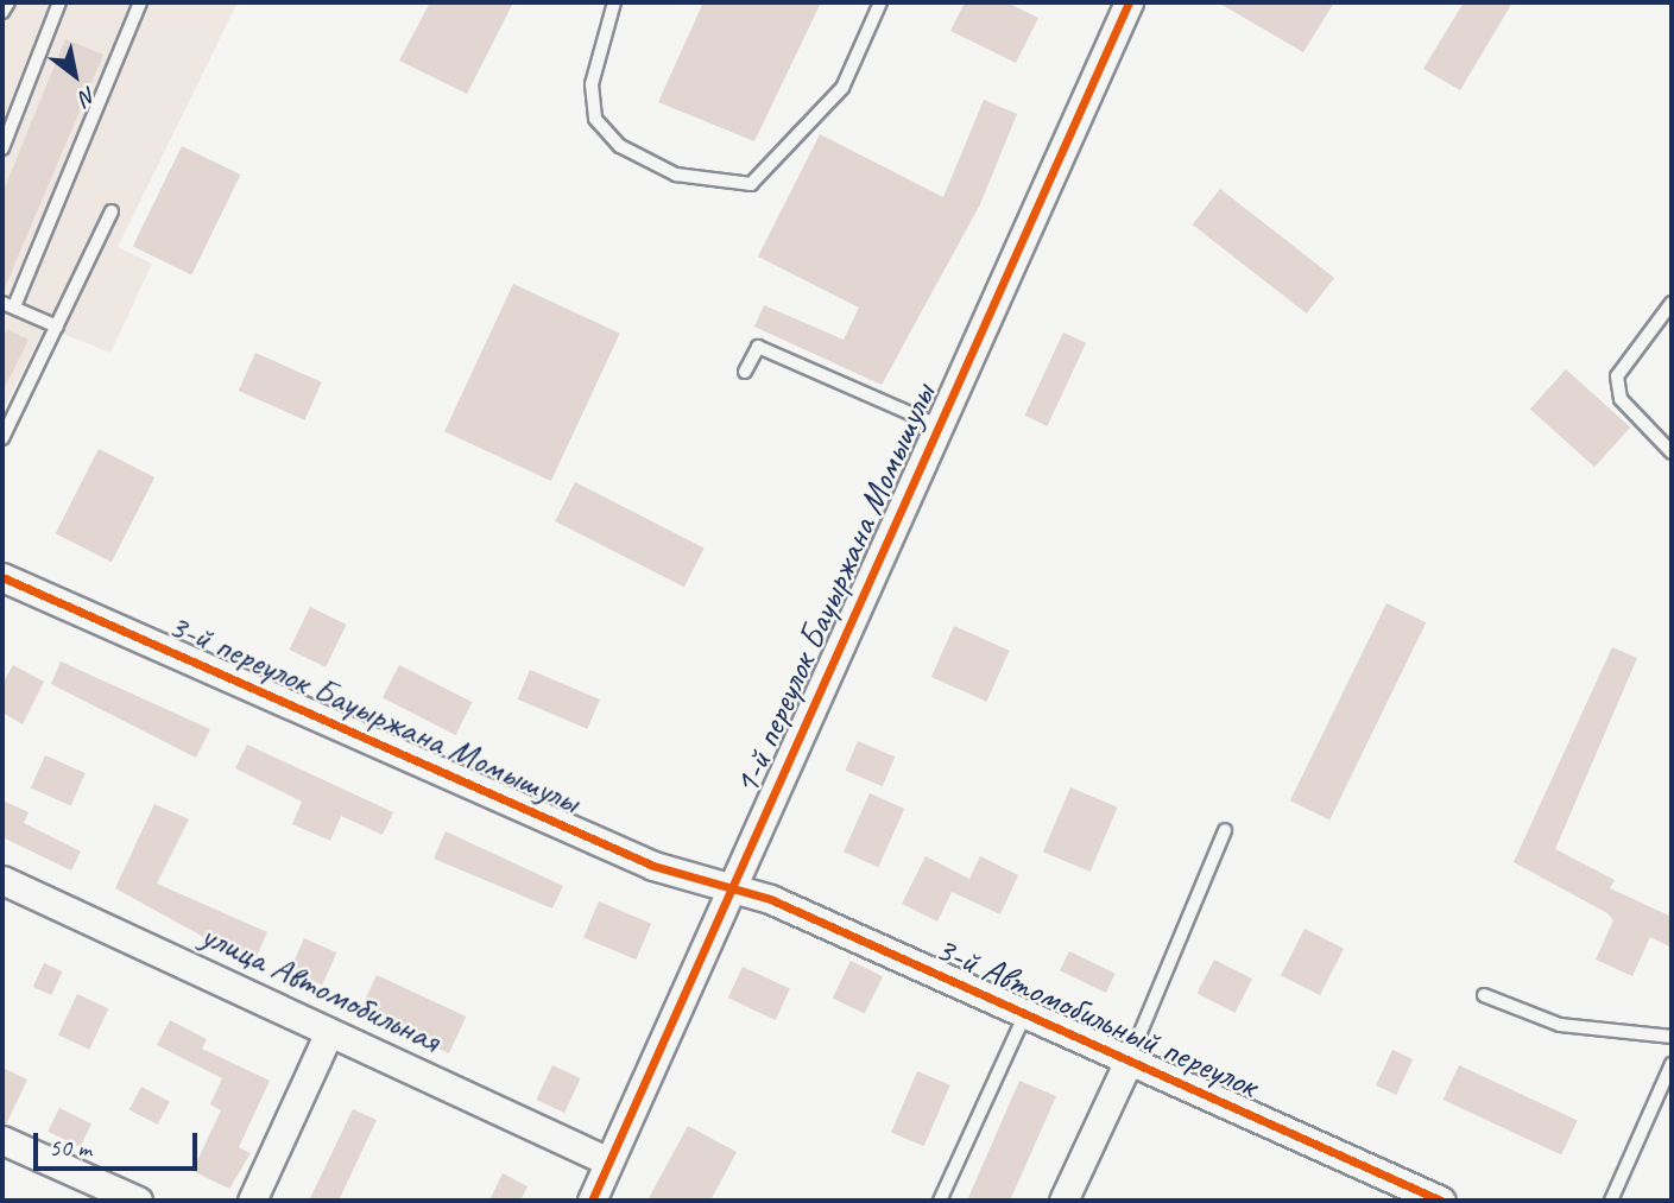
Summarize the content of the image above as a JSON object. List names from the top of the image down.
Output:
{
  "streets": {
    "street": [
      "1-й переулок Бауыржана Момышулы",
      "3-й переулок Бауыржана Момышулы",
      "улица Автомобильная",
      "3-й Автомобильный переулок"
    ]
  },
  "crossings": [
    ["1-й переулок Бауыржана Момышулы", "3-й переулок Бауыржана Момышулы"],
    ["1-й переулок Бауыржана Момышулы", "улица Автомобильная"],
    ["1-й переулок Бауыржана Момышулы", "3-й Автомобильный переулок"],
    ["3-й переулок Бауыржана Момышулы", "3-й Автомобильный переулок"]
  ],
  "scale_bar": "50 m",
  "north": "bottom right"
}
